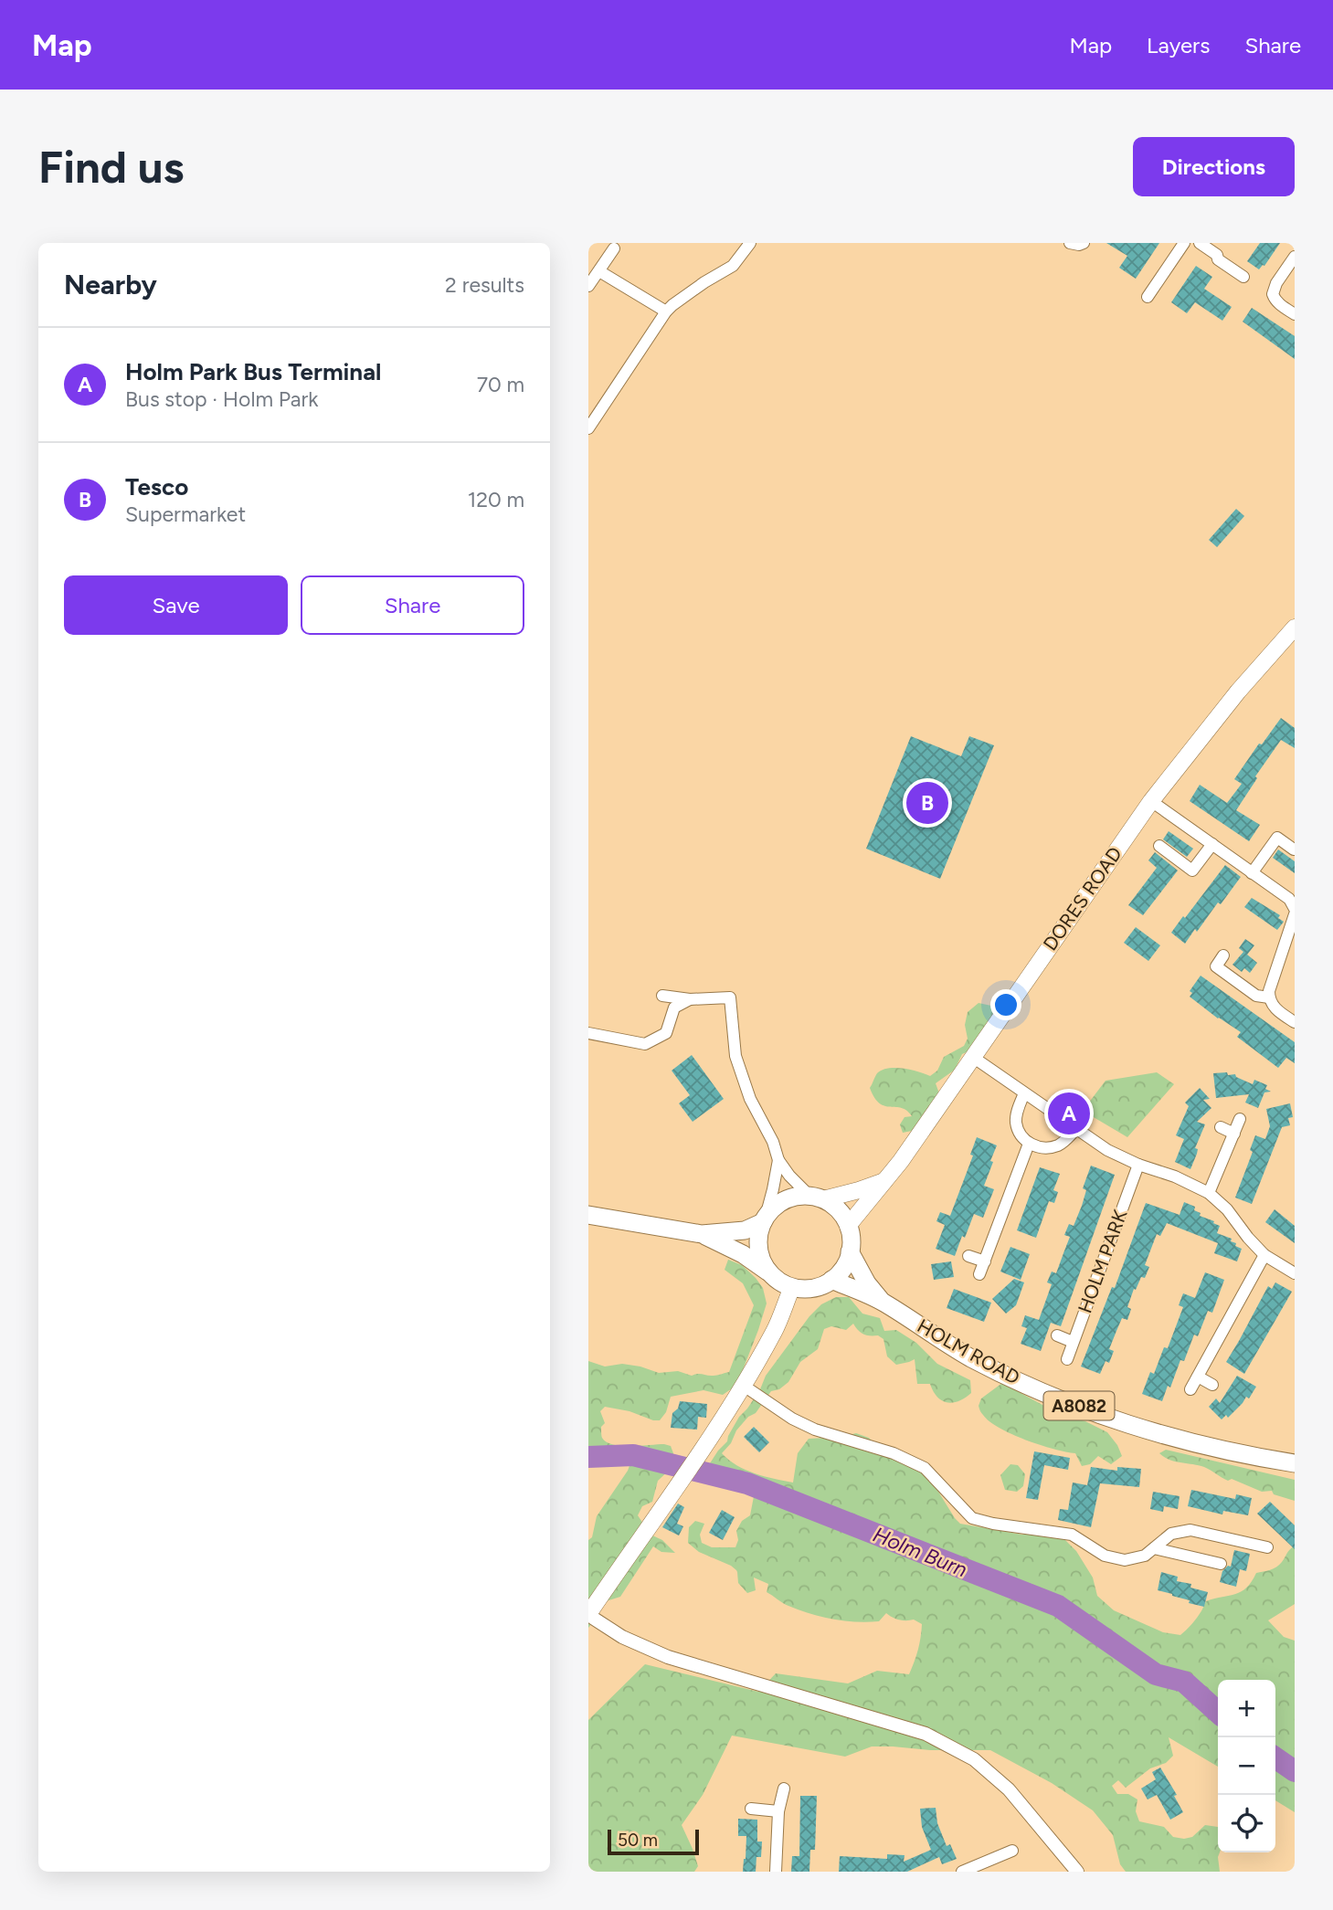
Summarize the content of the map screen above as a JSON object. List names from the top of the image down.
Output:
{
  "streets": {
    "main road": ["DORES ROAD", "HOLM ROAD", "A8082"],
    "street": ["HOLM PARK"]
  },
  "crossings": [
    ["DORES ROAD", "HOLM ROAD"]
  ],
  "water": ["Holm Burn"],
  "scale_bar": "50 m",
  "page": {
    "header": "Map",
    "nav": ["Map", "Layers", "Share"],
    "buttons": [
      "Directions",
      ["Save", "Share"]
    ],
    "title": "Find us",
    "heading": ["Nearby", "2 results"],
    "list": [
      {
        "mark": "A",
        "name": "Holm Park Bus Terminal",
        "note": "Bus stop · Holm Park",
        "value": "70 m"
      },
      {
        "mark": "B",
        "name": "Tesco",
        "note": "Supermarket",
        "value": "120 m"
      }
    ],
    "pins": ["B", "A"],
    "map_buttons": ["+", "−"],
    "scale": "50 m"
  }
}
